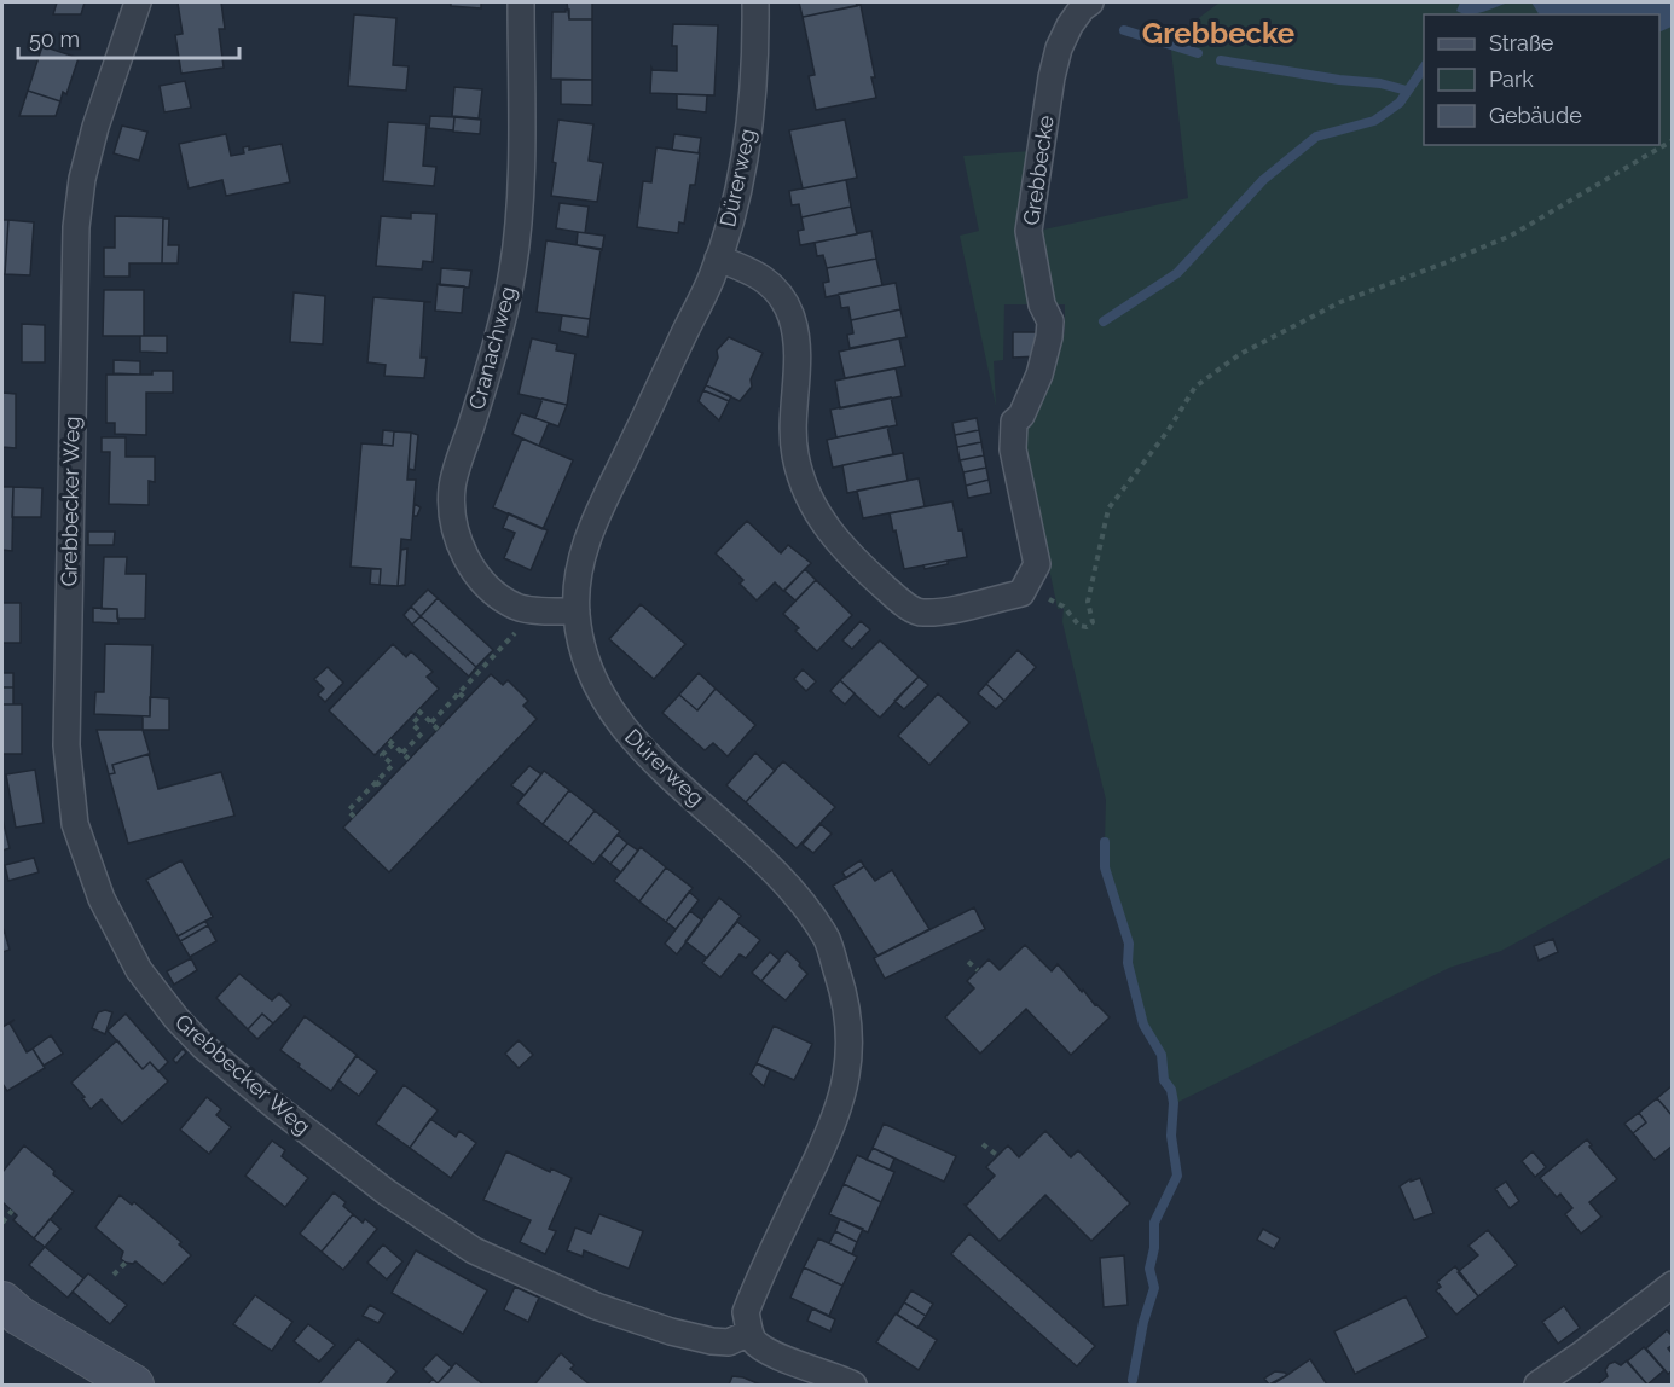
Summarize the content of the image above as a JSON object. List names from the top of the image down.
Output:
{
  "streets": {
    "street": [
      "Grebbecke",
      "Dürerweg",
      "Cranachweg",
      "Grebbecker Weg"
    ]
  },
  "crossings": [
    ["Grebbecke", "Dürerweg"],
    ["Dürerweg", "Cranachweg"],
    ["Dürerweg", "Grebbecker Weg"]
  ],
  "districts": ["Grebbecke"],
  "legend": ["Straße", "Park", "Gebäude"],
  "scale_bar": "50 m"
}
